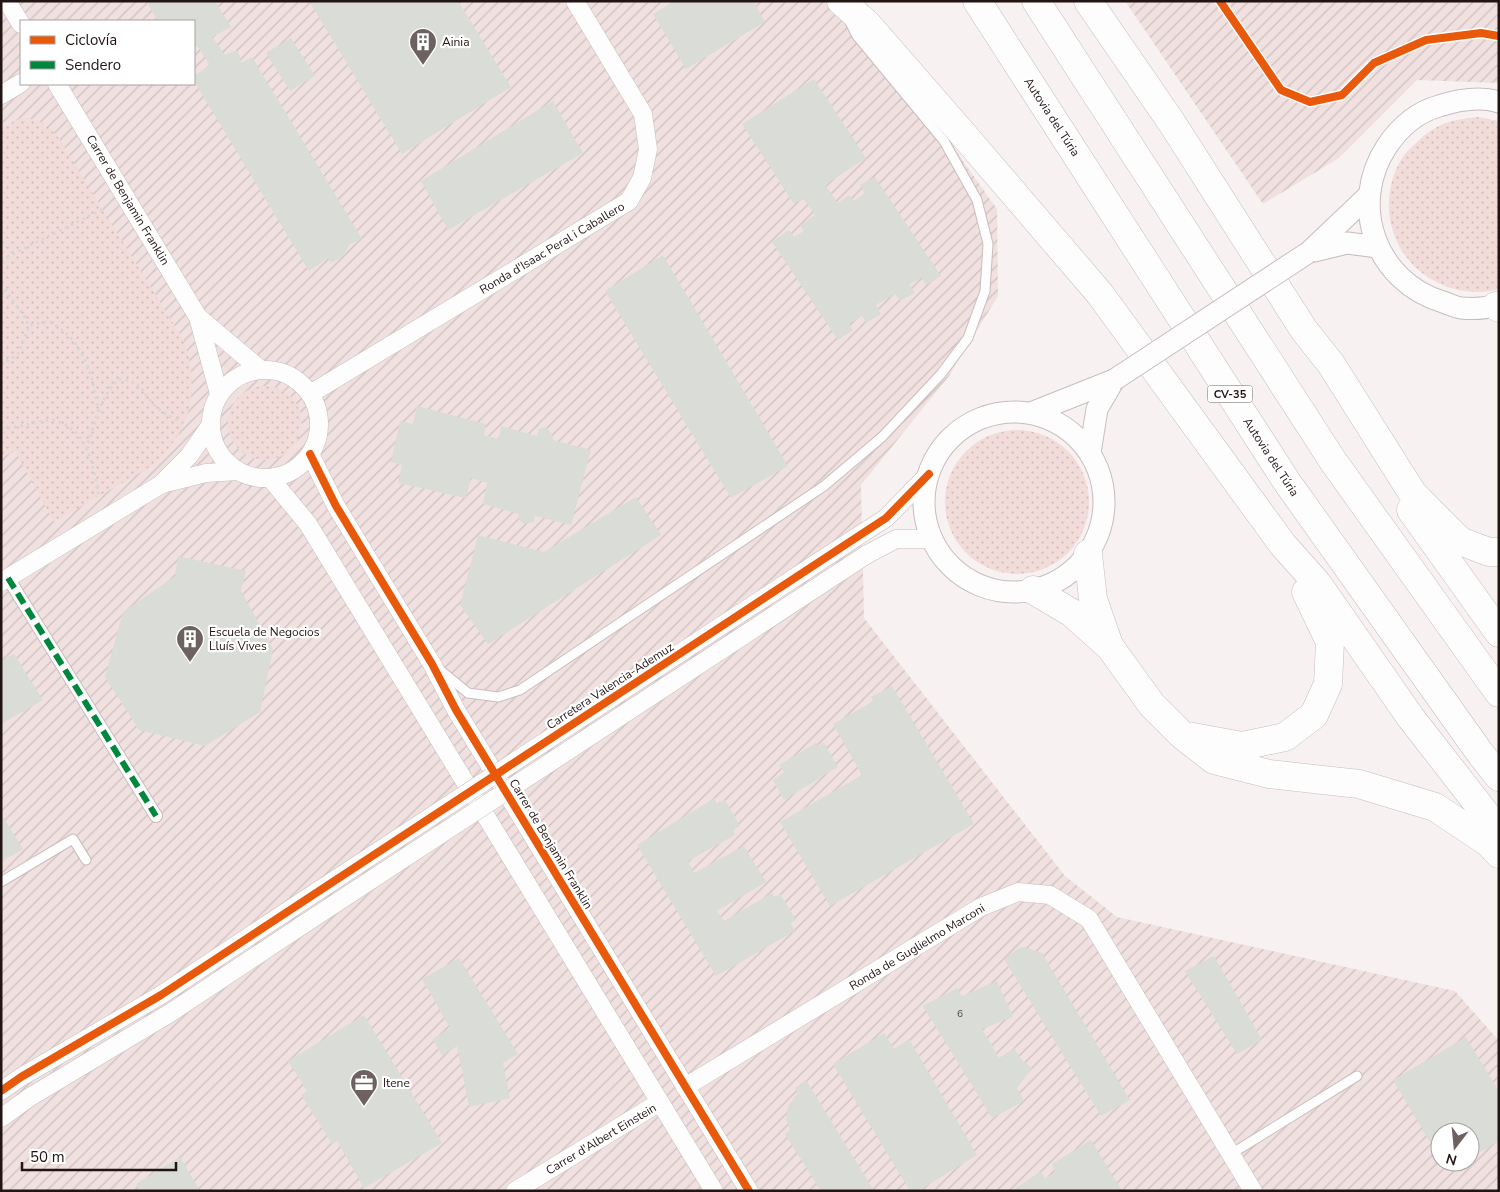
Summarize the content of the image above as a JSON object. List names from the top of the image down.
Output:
{
  "streets": {
    "highway": ["Autovia del Túria", "CV-35"],
    "street": [
      "Carrer de Benjamin Franklin",
      "Ronda d'Isaac Peral i Caballero",
      "Carretera Valencia-Ademuz",
      "Ronda de Guglielmo Marconi",
      "Carrer d'Albert Einstein"
    ]
  },
  "crossings": [
    ["Carrer de Benjamin Franklin", "Ronda d'Isaac Peral i Caballero"],
    ["Carrer de Benjamin Franklin", "Ronda de Guglielmo Marconi"]
  ],
  "places": {
    "building": ["Ainia", "Escuela de Negocios Lluís Vives"],
    "office": ["Itene"]
  },
  "house_numbers": ["6"],
  "legend": ["Ciclovía", "Sendero"],
  "scale_bar": "50 m",
  "north": "bottom"
}
